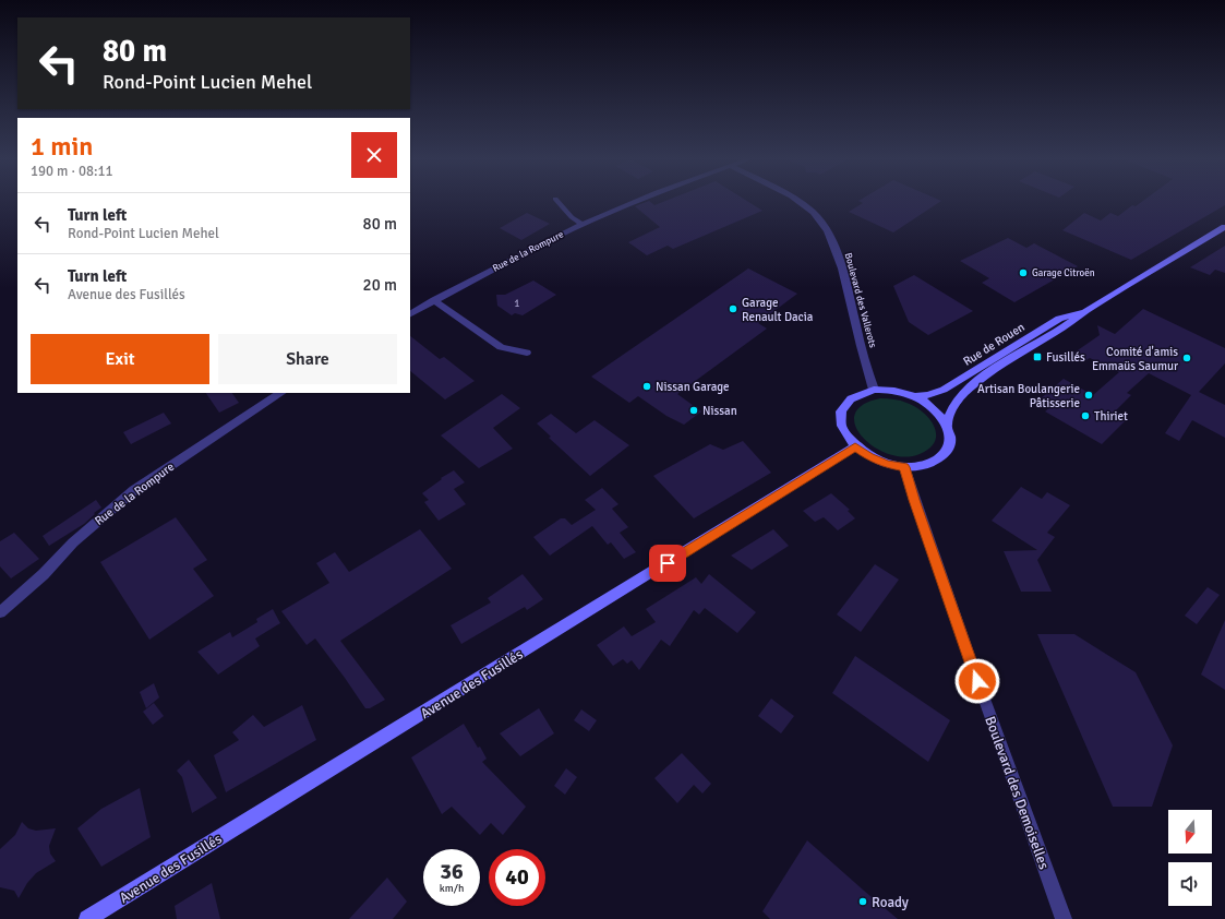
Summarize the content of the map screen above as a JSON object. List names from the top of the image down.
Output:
{
  "streets": {
    "main road": ["Rue de Rouen", "Avenue des Fusillés"],
    "street": ["Rue de la Rompure", "Boulevard des Vallerots", "Boulevard des Demoiselles"]
  },
  "crossings": [
    ["Boulevard des Vallerots", "Rue de Rouen"],
    ["Boulevard des Vallerots", "Avenue des Fusillés"],
    ["Boulevard des Vallerots", "Boulevard des Demoiselles"],
    ["Rue de Rouen", "Avenue des Fusillés"],
    ["Rue de Rouen", "Boulevard des Demoiselles"],
    ["Avenue des Fusillés", "Boulevard des Demoiselles"]
  ],
  "places": {
    "other": [
      "Garage Citroën",
      "Garage Renault Dacia",
      "Comité d'amis Emmaüs Saumur",
      "Nissan Garage",
      "Artisan Boulangerie Pâtisserie",
      "Nissan",
      "Thiriet",
      "Roady"
    ],
    "transit": ["Fusillés"]
  },
  "house_numbers": ["1"],
  "north": "bottom",
  "page": {
    "turn": ["80 m", "Rond-Point Lucien Mehel"],
    "heading": ["1 min", "190 m · 08:11"],
    "list": [
      {
        "name": "Turn left",
        "note": "Rond-Point Lucien Mehel",
        "value": "80 m"
      },
      {
        "name": "Turn left",
        "note": "Avenue des Fusillés",
        "value": "20 m"
      }
    ],
    "buttons": ["Exit", "Share"],
    "speed": "36 km/h",
    "limit": "40"
  }
}
